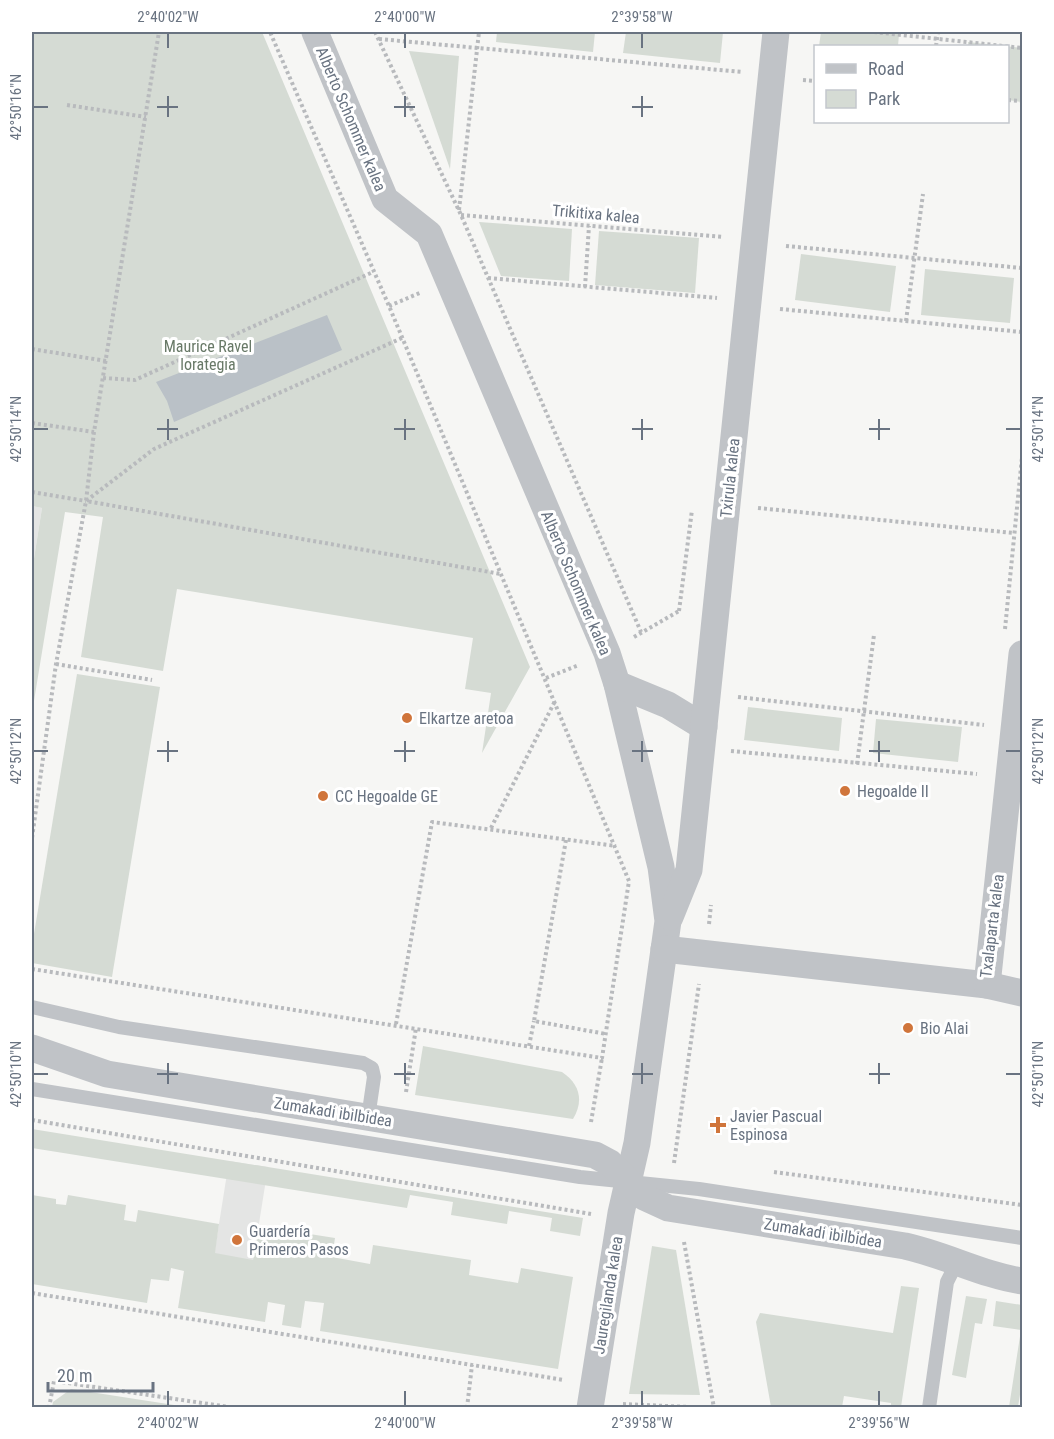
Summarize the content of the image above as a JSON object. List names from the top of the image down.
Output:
{
  "streets": {
    "street": [
      "Alberto Schommer kalea",
      "Txirula kalea",
      "Txalaparta kalea",
      "Zumakadi ibilbidea",
      "Jauregilanda kalea"
    ],
    "path": ["Trikitixa kalea"]
  },
  "crossings": [
    ["Alberto Schommer kalea", "Txirula kalea"],
    ["Alberto Schommer kalea", "Txalaparta kalea"],
    ["Alberto Schommer kalea", "Zumakadi ibilbidea"],
    ["Alberto Schommer kalea", "Jauregilanda kalea"],
    ["Zumakadi ibilbidea", "Jauregilanda kalea"]
  ],
  "parks": ["Maurice Ravel lorategia"],
  "places": {
    "other": [
      "Elkartze aretoa",
      "Hegoalde II",
      "CC Hegoalde GE",
      "Bio Alai",
      "Guardería Primeros Pasos"
    ],
    "health": ["Javier Pascual Espinosa"]
  },
  "legend": ["Road", "Park"],
  "scale_bar": "20 m",
  "coordinates": [
    "2°40'02\"W",
    "2°40'00\"W",
    "2°39'58\"W",
    "42°50'16\"N",
    "42°50'14\"N",
    "42°50'12\"N",
    "42°50'10\"N",
    "2°39'56\"W"
  ]
}
